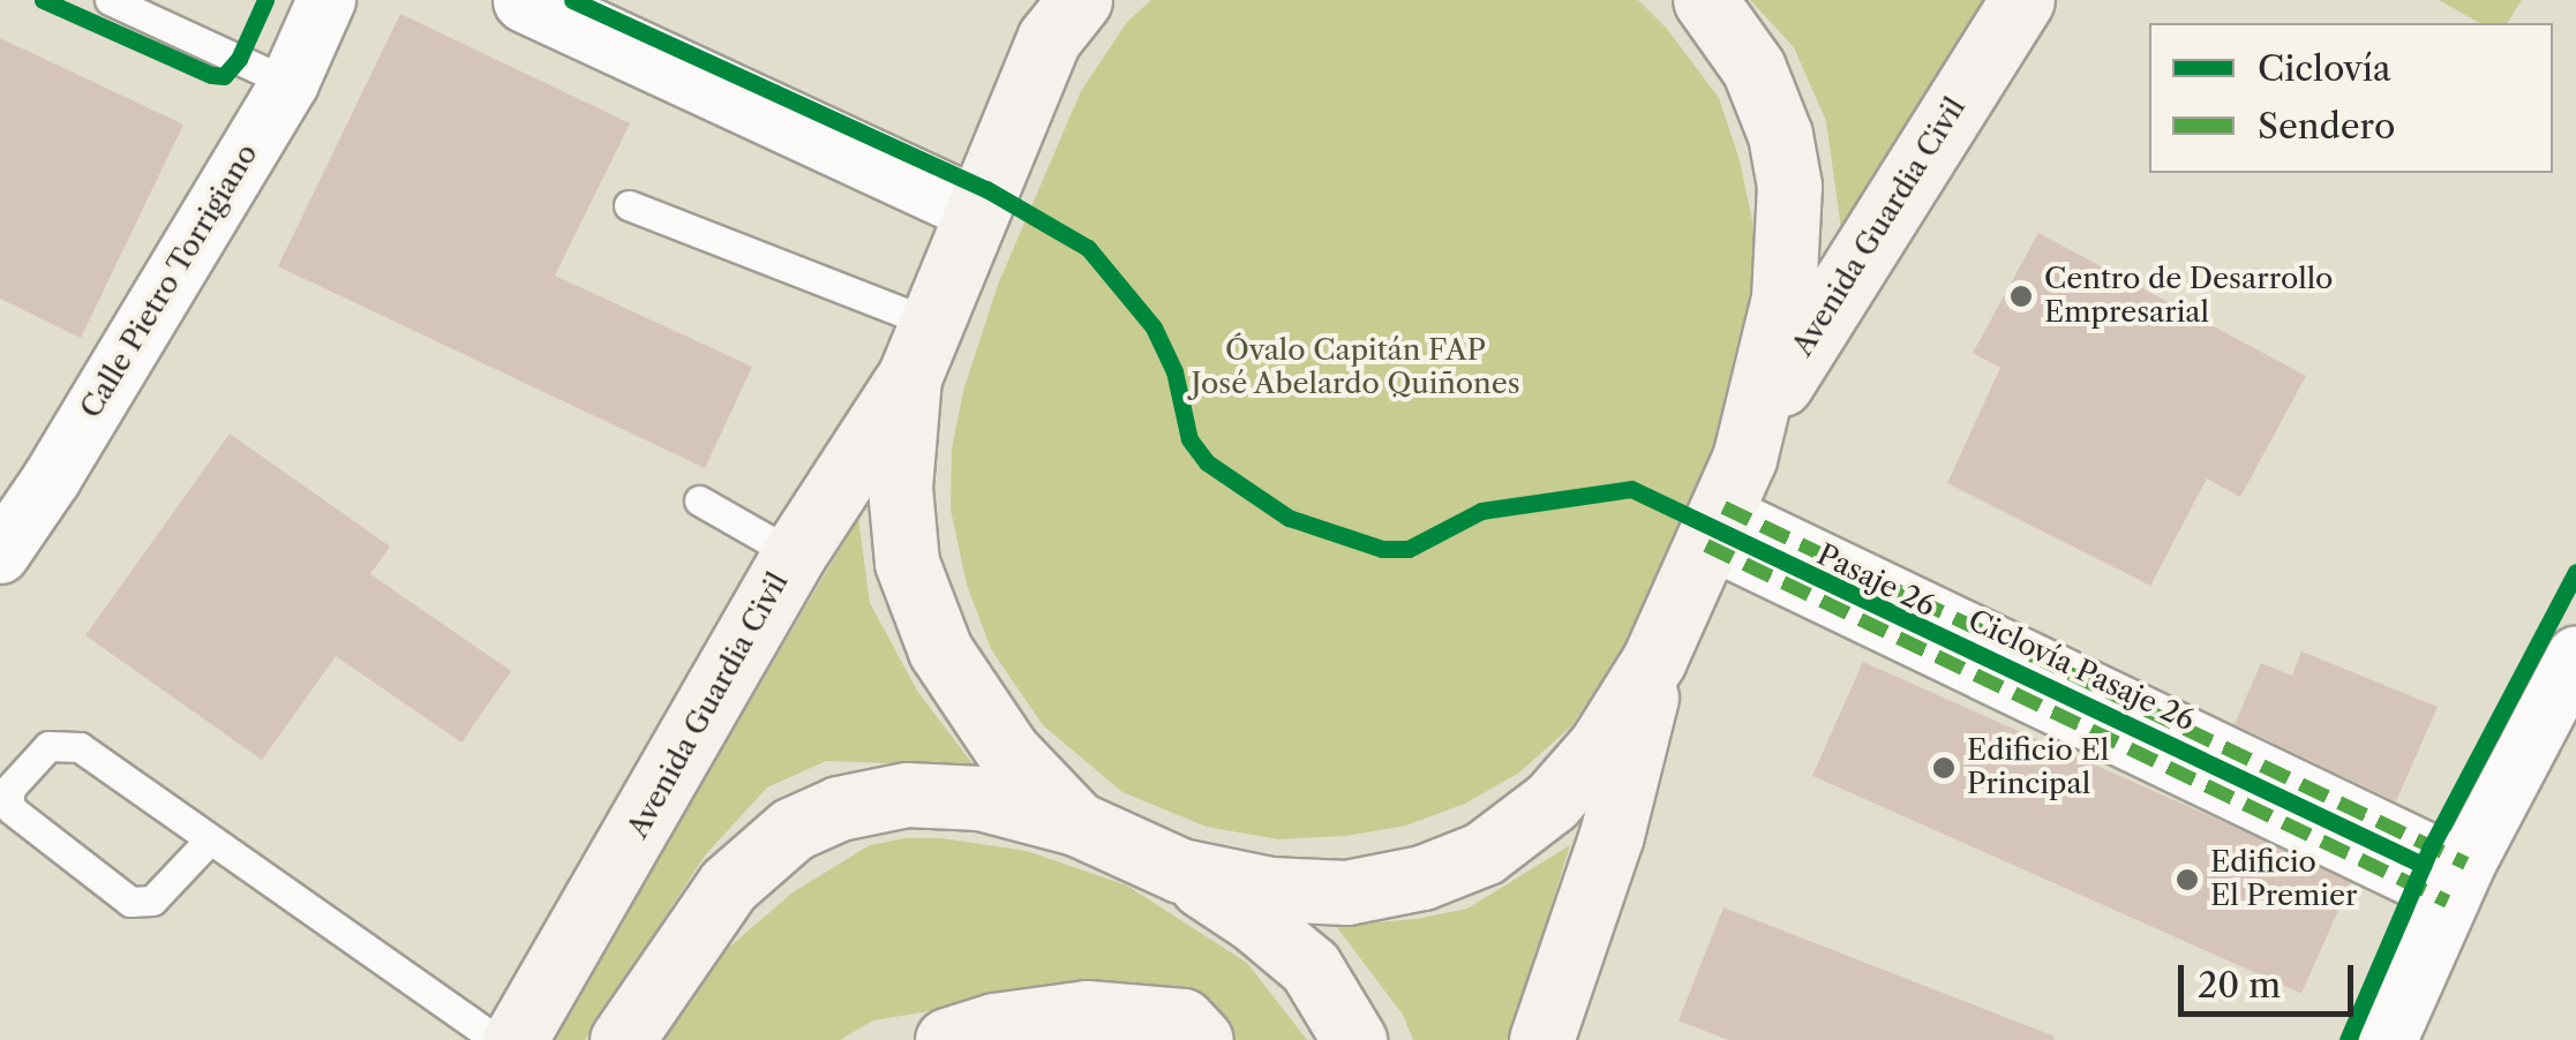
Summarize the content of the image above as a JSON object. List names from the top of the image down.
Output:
{
  "streets": {
    "main road": ["Avenida Guardia Civil"],
    "street": ["Calle Pietro Torrigiano", "Pasaje 26"],
    "cycle path": ["Ciclovía Pasaje 26"]
  },
  "crossings": [
    ["Avenida Guardia Civil", "Pasaje 26"]
  ],
  "parks": ["Óvalo Capitán FAP José Abelardo Quiñones"],
  "places": ["Centro de Desarrollo Empresarial", "Edificio El Principal", "Edificio El Premier"],
  "legend": ["Ciclovía", "Sendero"],
  "scale_bar": "20 m"
}
